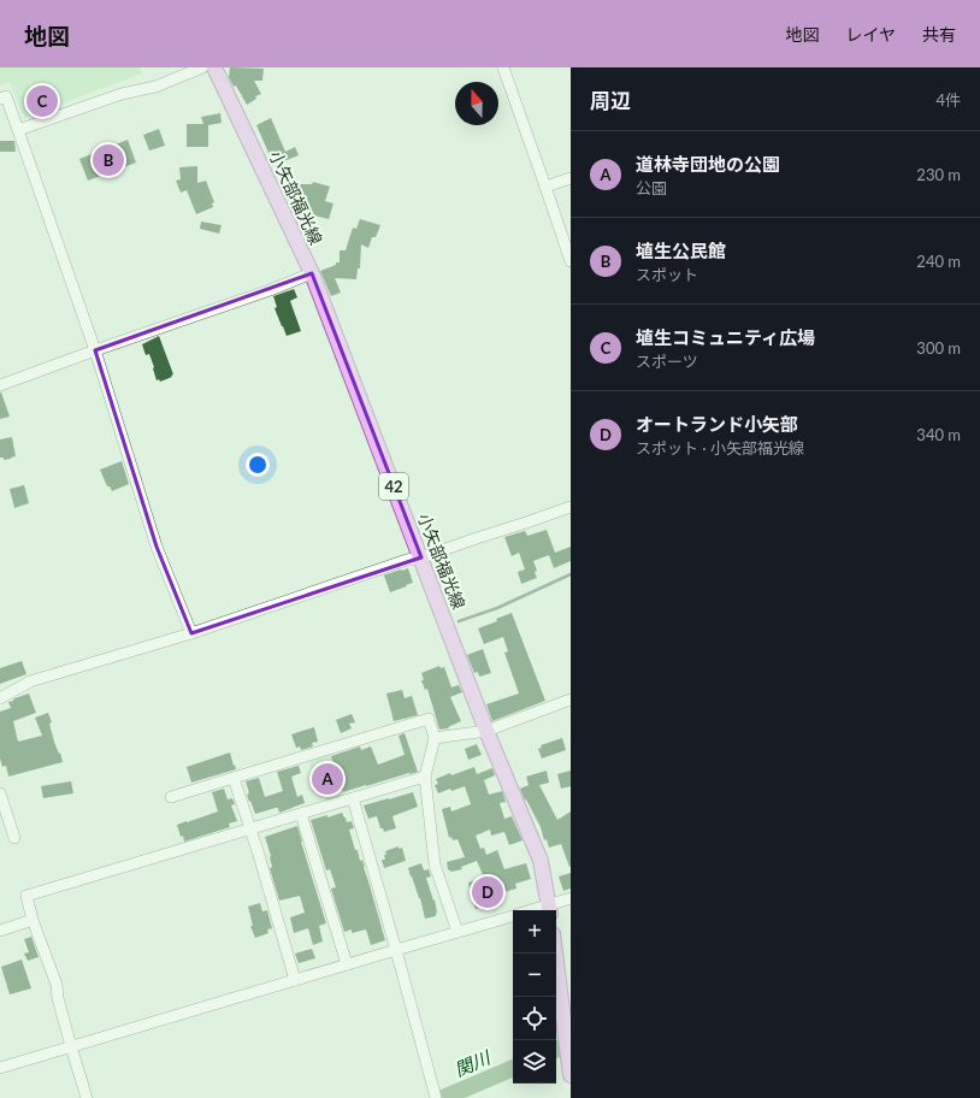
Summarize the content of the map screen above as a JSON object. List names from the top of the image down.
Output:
{
  "streets": {
    "main road": ["小矢部福光線", "42"]
  },
  "water": ["関川"],
  "north": "top",
  "page": {
    "header": "地図",
    "nav": ["地図", "レイヤ", "共有"],
    "heading": ["周辺", "4件"],
    "pins": [
      "C",
      "B",
      "A",
      "D"
    ],
    "list": [
      {
        "mark": "A",
        "name": "道林寺団地の公園",
        "note": "公園",
        "value": "230 m"
      },
      {
        "mark": "B",
        "name": "埴生公民館",
        "note": "スポット",
        "value": "240 m"
      },
      {
        "mark": "C",
        "name": "埴生コミュニティ広場",
        "note": "スポーツ",
        "value": "300 m"
      },
      {
        "mark": "D",
        "name": "オートランド小矢部",
        "note": "スポット · 小矢部福光線",
        "value": "340 m"
      }
    ],
    "map_buttons": ["+", "−"]
  }
}
